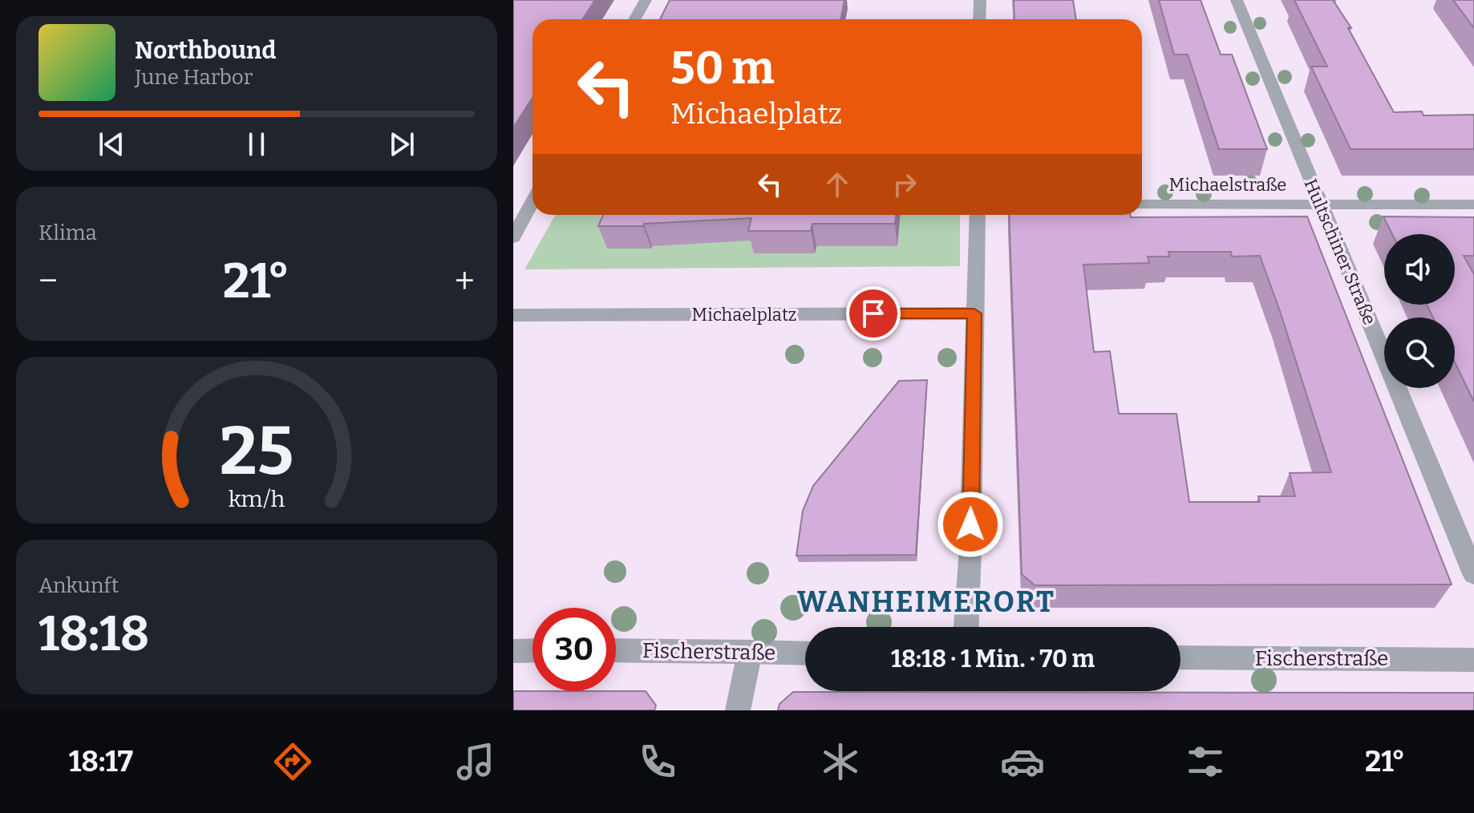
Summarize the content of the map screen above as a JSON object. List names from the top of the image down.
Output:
{
  "streets": {
    "street": [
      "Michaelstraße",
      "Hultschiner Straße",
      "Michaelplatz",
      "Fischerstraße"
    ]
  },
  "crossings": [
    ["Michaelstraße", "Hultschiner Straße"]
  ],
  "districts": ["WANHEIMERORT"],
  "page": {
    "turn": ["50 m", "Michaelplatz"],
    "song": ["Northbound", "June Harbor"],
    "tile": [
      "Klima",
      ["Ankunft", "18:18"]
    ],
    "heat": ["−", "21°", "+"],
    "limit": "30",
    "trip": "18:18 · 1 Min. · 70 m",
    "tabs": ["18:17", "21°"],
    "gauge": ["25", "km/h"]
  }
}
